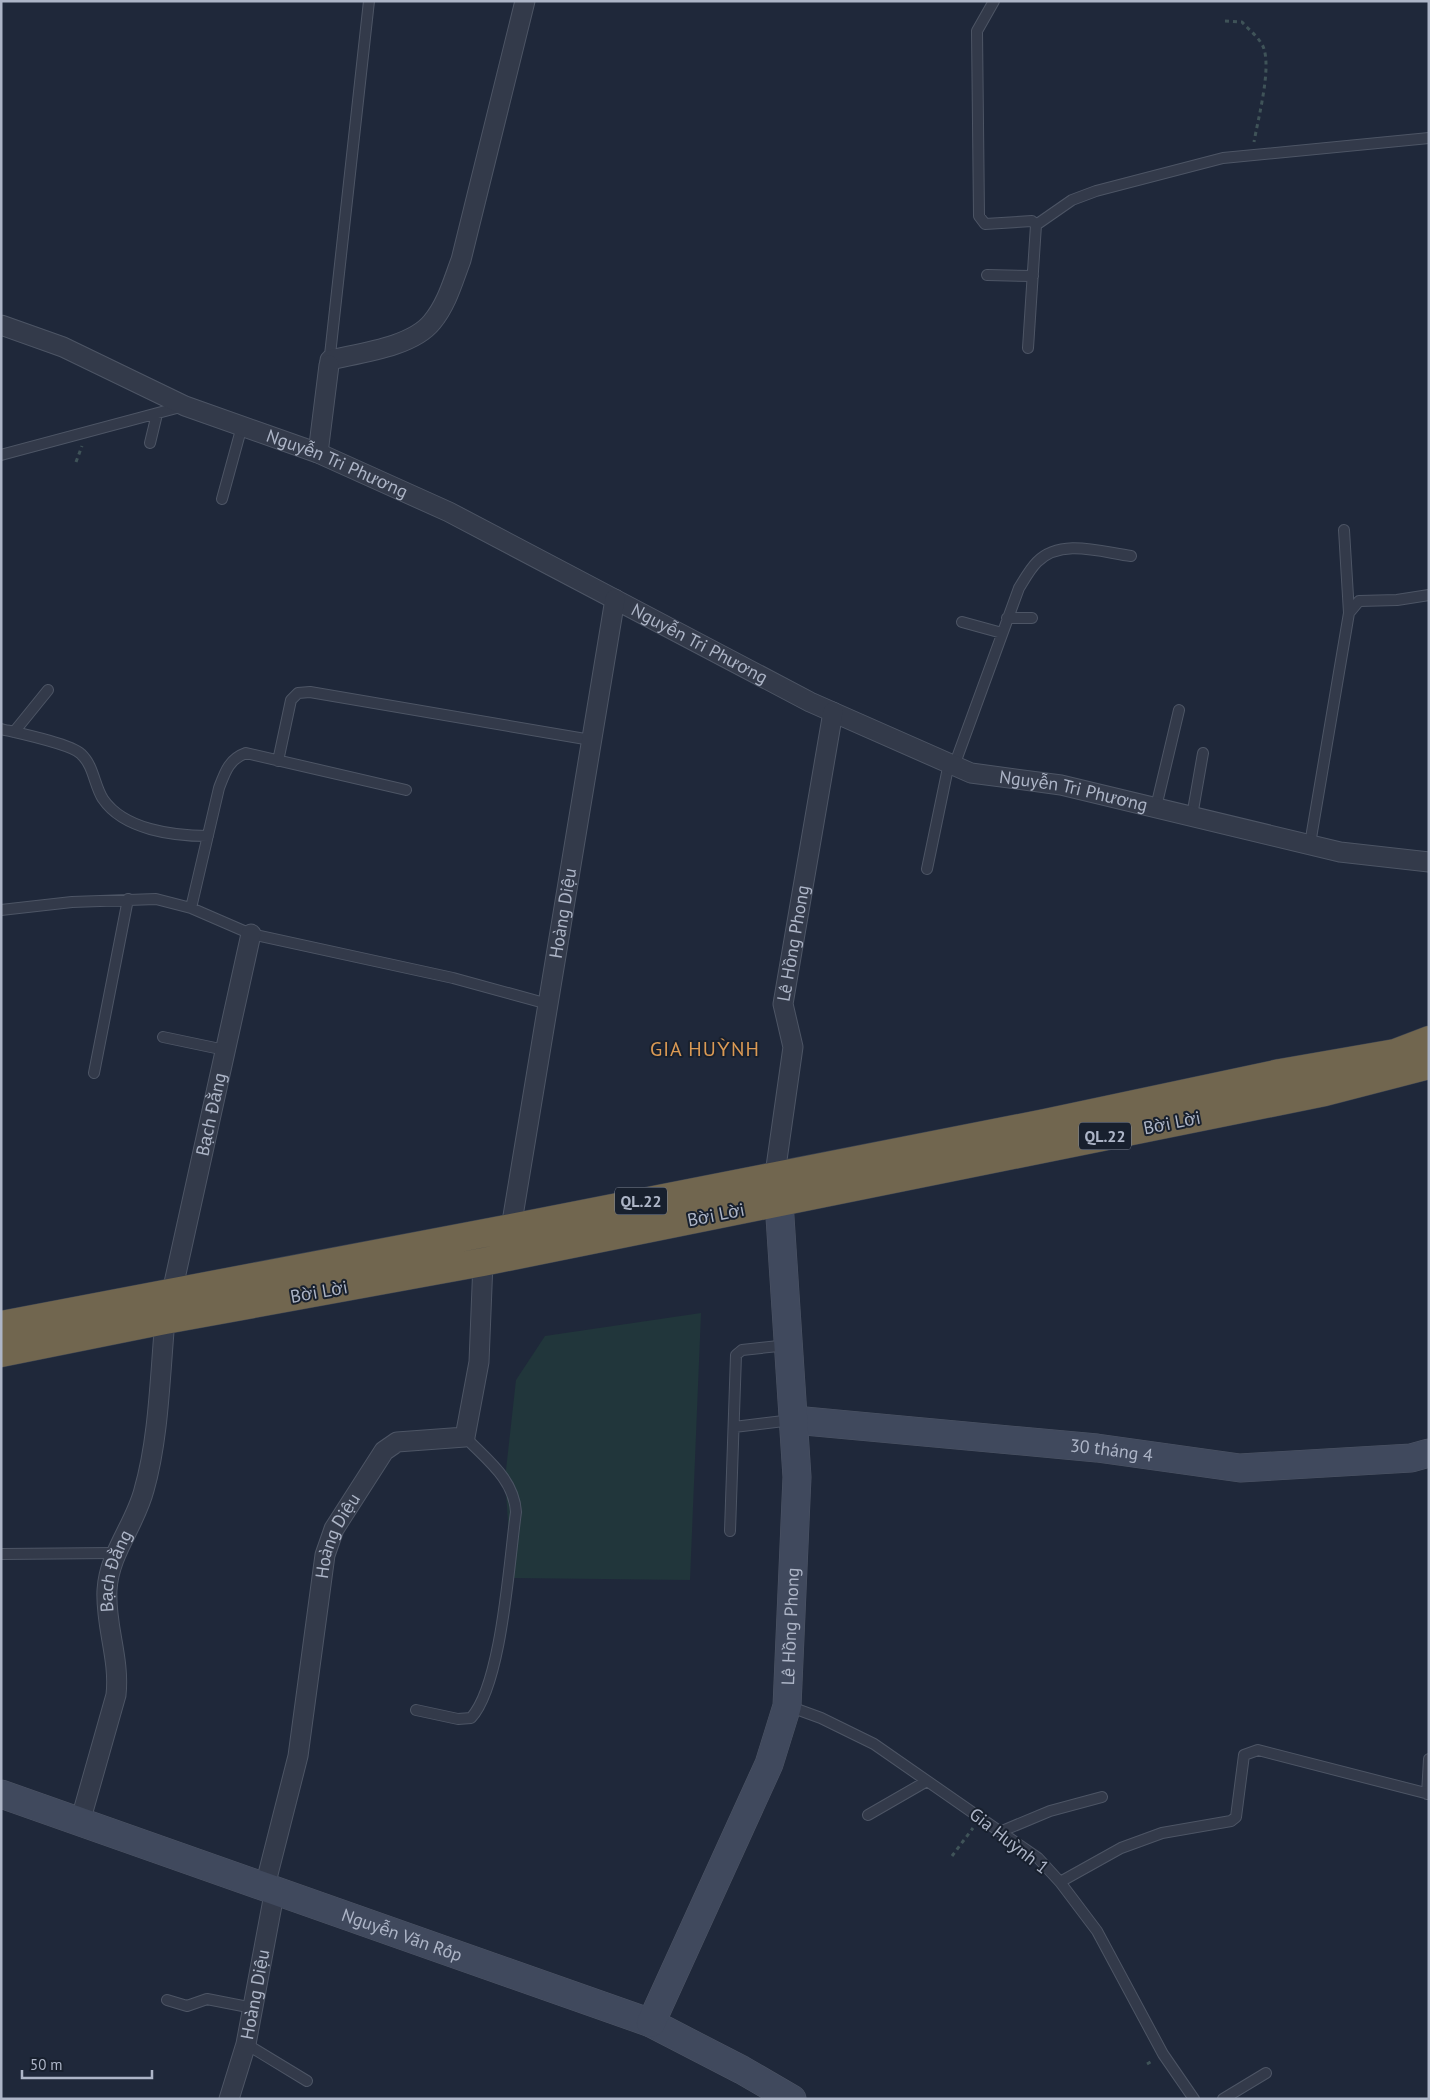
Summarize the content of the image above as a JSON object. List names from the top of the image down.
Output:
{
  "streets": {
    "highway": ["Bời Lời", "QL.22"],
    "street": [
      "Nguyễn Tri Phương",
      "Hoàng Diệu",
      "Lê Hồng Phong",
      "Bạch Đằng",
      "30 tháng 4",
      "Nguyễn Văn Rốp"
    ],
    "lane": ["Gia Huỳnh 1"]
  },
  "crossings": [
    ["Nguyễn Tri Phương", "Hoàng Diệu"],
    ["Nguyễn Tri Phương", "Lê Hồng Phong"],
    ["Hoàng Diệu", "Bời Lời"],
    ["Hoàng Diệu", "Nguyễn Văn Rốp"],
    ["Lê Hồng Phong", "Bời Lời"],
    ["Lê Hồng Phong", "30 tháng 4"],
    ["Lê Hồng Phong", "Gia Huỳnh 1"],
    ["Lê Hồng Phong", "Nguyễn Văn Rốp"],
    ["Bạch Đằng", "Bời Lời"],
    ["Bạch Đằng", "Nguyễn Văn Rốp"]
  ],
  "districts": ["GIA HUỲNH"],
  "scale_bar": "50 m"
}
